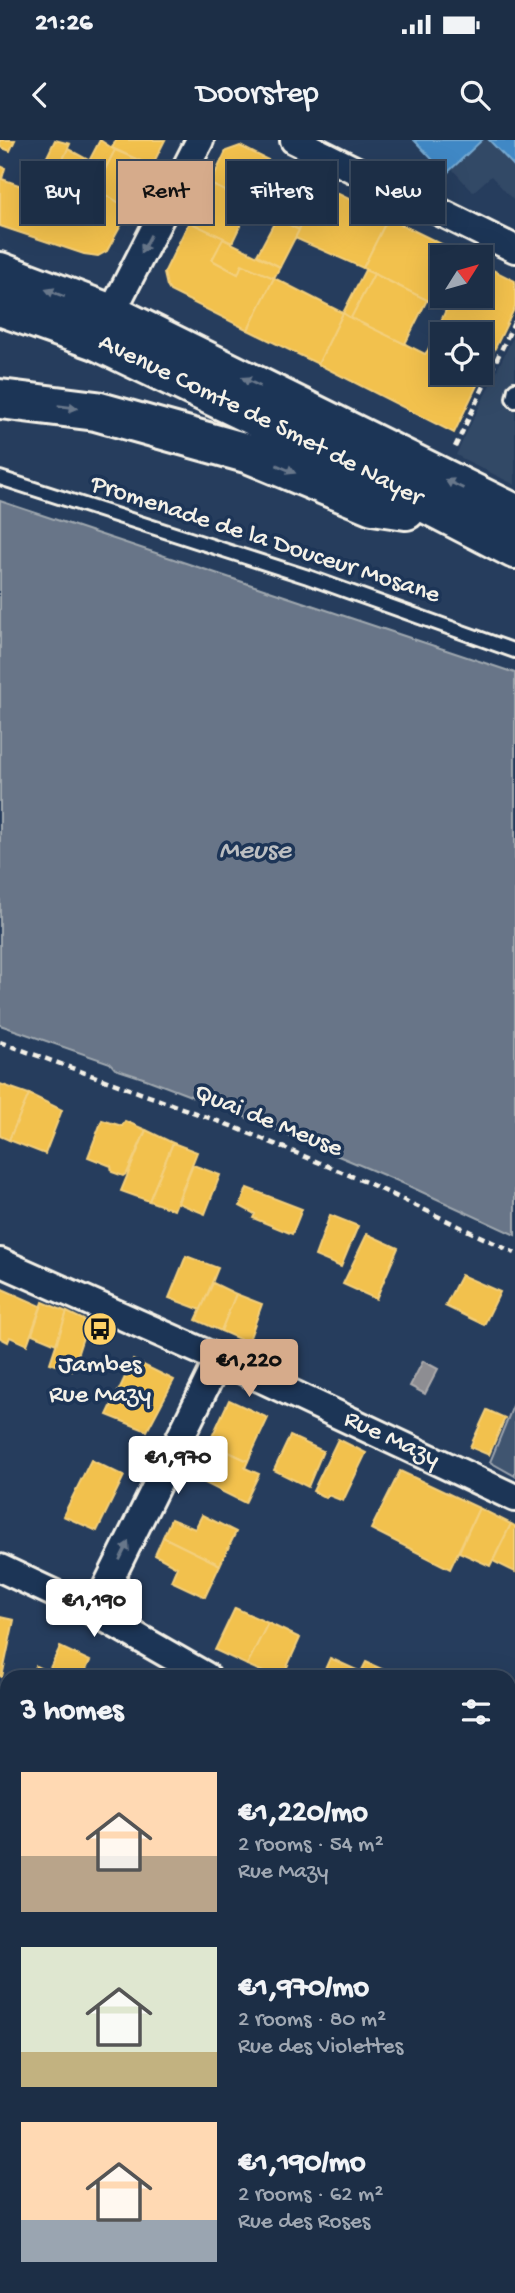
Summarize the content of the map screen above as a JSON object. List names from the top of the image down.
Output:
{
  "streets": {
    "main road": ["Avenue Comte de Smet de Nayer"],
    "street": ["Rue Mazy"],
    "lane": ["Promenade de la Douceur Mosane"],
    "path": ["Quai de Meuse"]
  },
  "water": ["Meuse"],
  "places": {
    "bus stop": ["Jambes Rue Mazy"]
  },
  "north": "top right",
  "page": {
    "status": "21:26",
    "header": "Doorstep",
    "chip": [
      "Buy",
      "Rent",
      "Filters",
      "New"
    ],
    "price": ["€1,220", "€1,970", "€1,190"],
    "heading": "3 homes",
    "list": [
      {
        "name": "€1,220/mo",
        "note": "2 rooms · 54 m² · Rue Mazy"
      },
      {
        "name": "€1,970/mo",
        "note": "2 rooms · 80 m² · Rue des Violettes"
      },
      {
        "name": "€1,190/mo",
        "note": "2 rooms · 62 m² · Rue des Roses"
      }
    ]
  }
}
